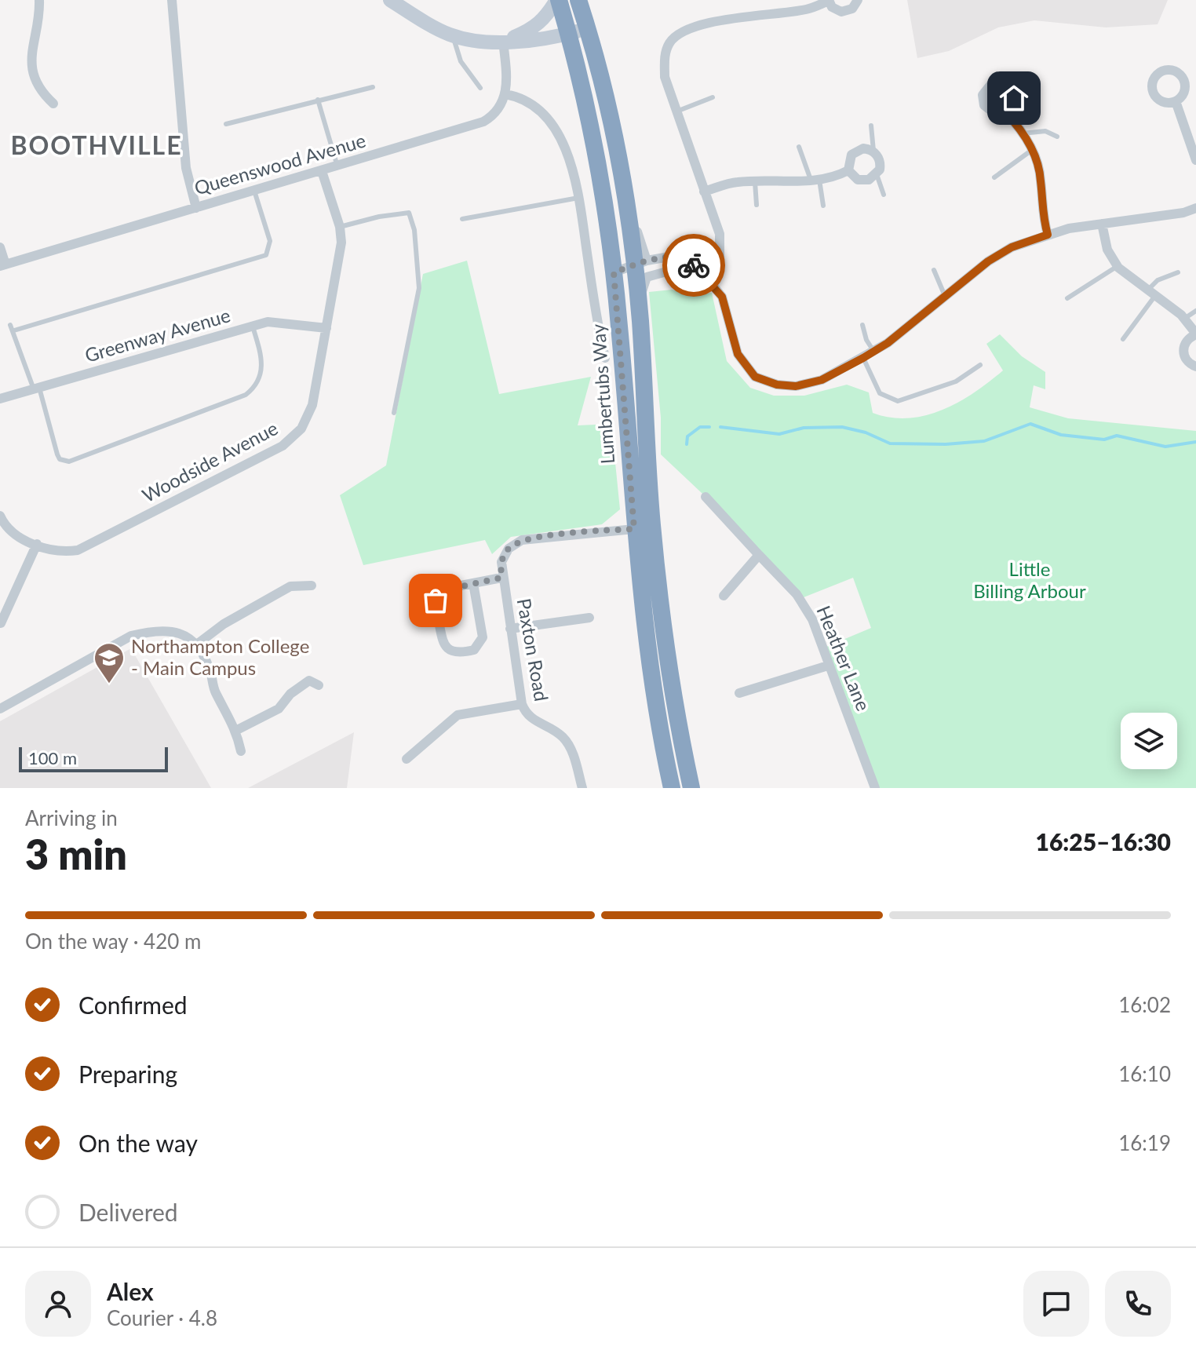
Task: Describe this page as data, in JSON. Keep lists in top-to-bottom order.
{
  "streets": {
    "highway": ["Lumbertubs Way"],
    "street": [
      "Queenswood Avenue",
      "Greenway Avenue",
      "Woodside Avenue",
      "Paxton Road",
      "Heather Lane"
    ]
  },
  "crossings": [
    ["Queenswood Avenue", "Lumbertubs Way"],
    ["Queenswood Avenue", "Woodside Avenue"],
    ["Greenway Avenue", "Woodside Avenue"],
    ["Lumbertubs Way", "Paxton Road"]
  ],
  "districts": ["BOOTHVILLE"],
  "parks": ["Little Billing Arbour"],
  "places": {
    "school or university": ["Northampton College - Main Campus"]
  },
  "scale_bar": "100 m",
  "page": {
    "scale": "100 m",
    "heading": ["3 min", "Arriving in", "16:25–16:30"],
    "panel": ["Alex", "Courier · 4.8"],
    "bar": "On the way · 420 m",
    "list": [
      ["Confirmed", "16:02"],
      ["Preparing", "16:10"],
      ["On the way", "16:19"],
      "Delivered"
    ]
  }
}
